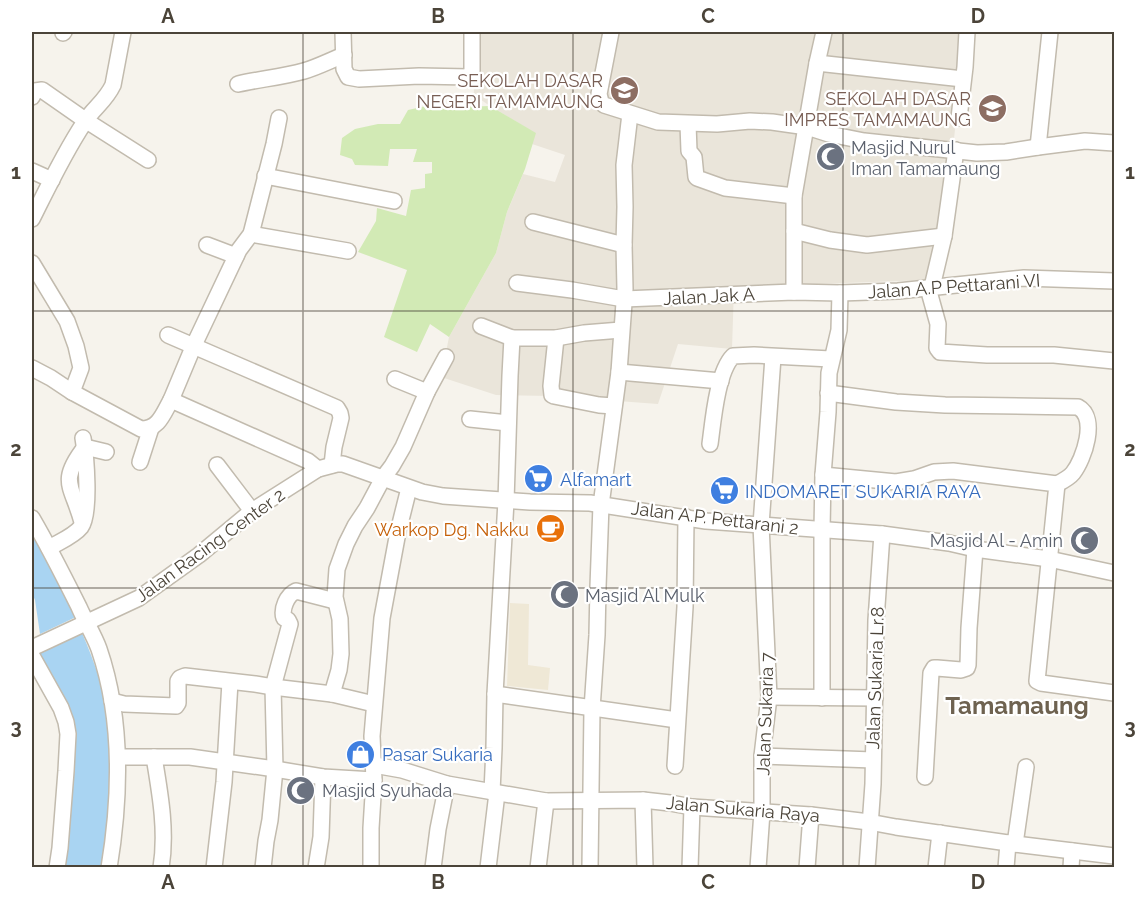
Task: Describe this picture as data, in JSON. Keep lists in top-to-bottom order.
{
  "streets": {
    "street": [
      "Jalan A.P Pettarani VI",
      "Jalan Jak A",
      "Jalan A.P. Pettarani 2",
      "Jalan Racing Center 2",
      "Jalan Sukaria Lr.8",
      "Jalan Sukaria 7",
      "Jalan Sukaria Raya"
    ]
  },
  "crossings": [
    ["Jalan A.P Pettarani VI", "Jalan Jak A"],
    ["Jalan A.P. Pettarani 2", "Jalan Racing Center 2"],
    ["Jalan A.P. Pettarani 2", "Jalan Sukaria Lr.8"],
    ["Jalan A.P. Pettarani 2", "Jalan Sukaria 7"],
    ["Jalan Sukaria Lr.8", "Jalan Sukaria Raya"],
    ["Jalan Sukaria 7", "Jalan Sukaria Raya"]
  ],
  "districts": ["Tamamaung"],
  "places": {
    "school or university": ["SEKOLAH DASAR NEGERI TAMAMAUNG", "SEKOLAH DASAR IMPRES TAMAMAUNG"],
    "mosque": [
      "Masjid Nurul Iman Tamamaung",
      "Masjid Al - Amin",
      "Masjid Al Mulk",
      "Masjid Syuhada"
    ],
    "supermarket": ["Alfamart", "INDOMARET SUKARIA RAYA"],
    "cafe": ["Warkop Dg. Nakku"],
    "shop": ["Pasar Sukaria"]
  },
  "grid": {
    "columns": [
      "A",
      "B",
      "C",
      "D"
    ],
    "rows": ["1", "2", "3"]
  }
}
